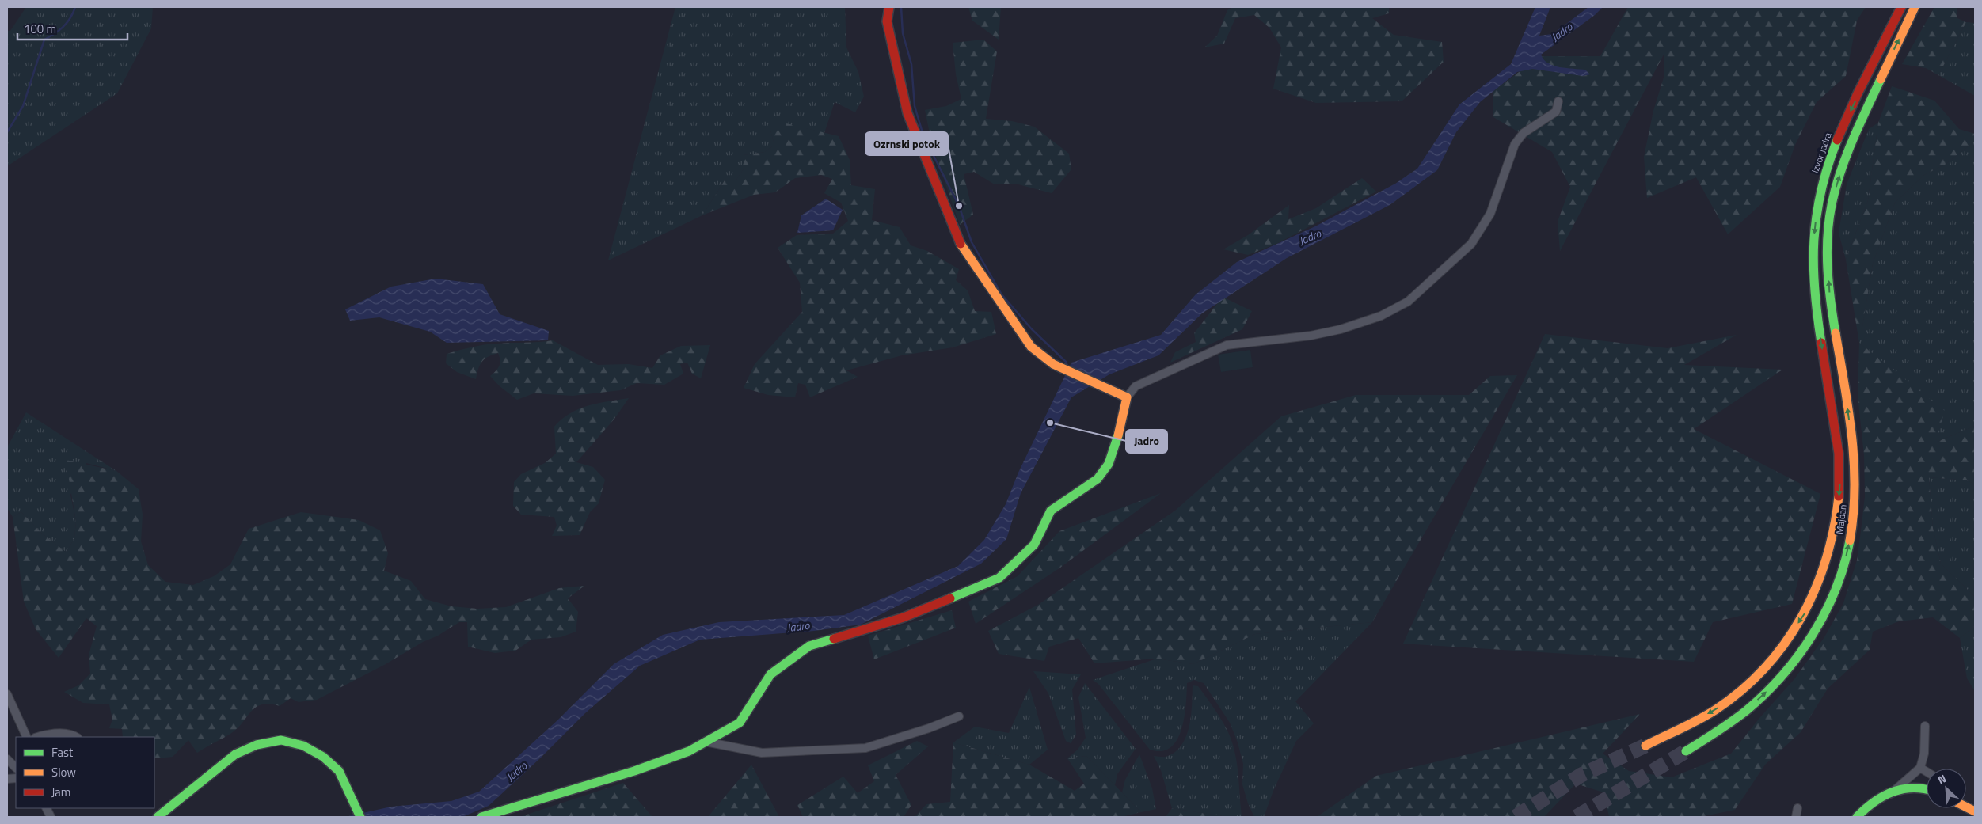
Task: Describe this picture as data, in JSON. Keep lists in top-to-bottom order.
{
  "streets": {
    "main road": ["Izvor Jadra", "Majdan"]
  },
  "crossings": [
    ["Izvor Jadra", "Majdan"]
  ],
  "one_way": ["Izvor Jadra"],
  "water": ["Jadro"],
  "places": ["Ozrnski potok", "Jadro"],
  "legend": ["Fast", "Slow", "Jam"],
  "scale_bar": "100 m",
  "north": "top left"
}
